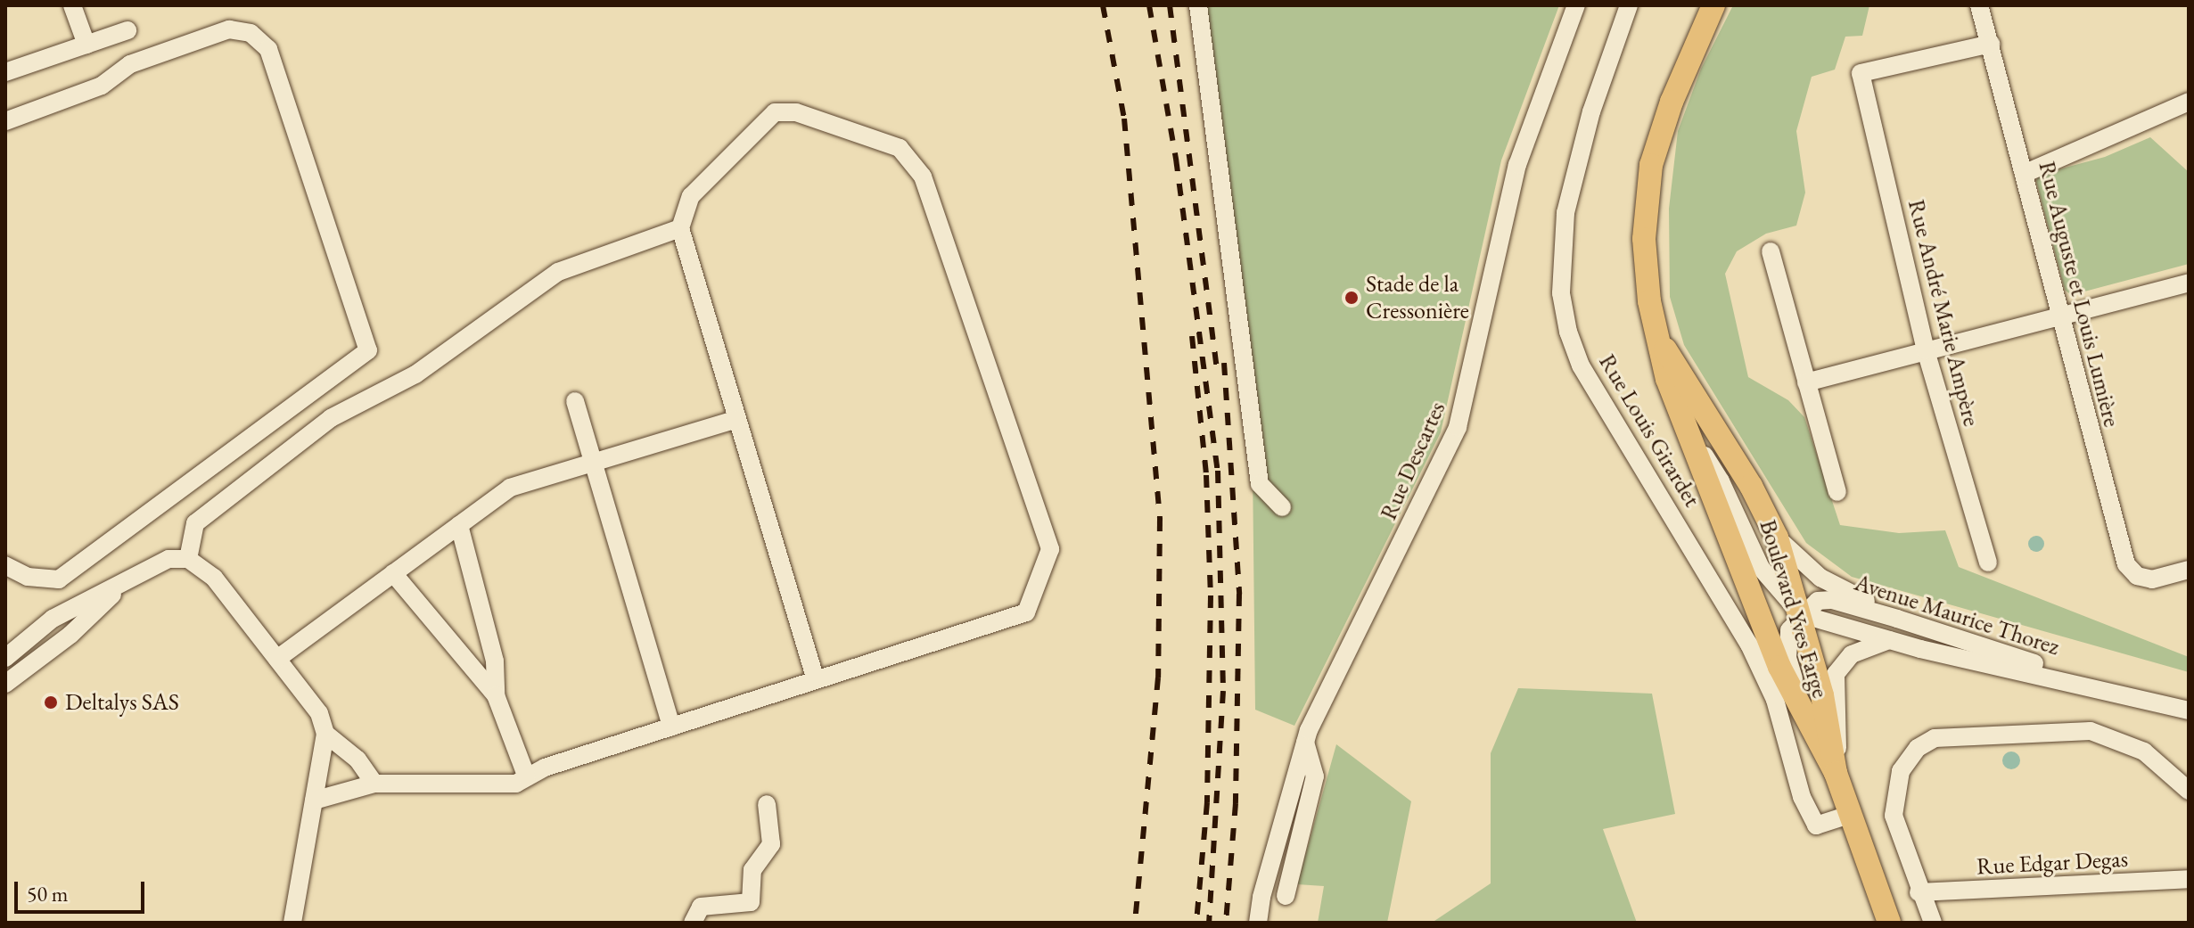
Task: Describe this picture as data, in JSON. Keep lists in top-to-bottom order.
{
  "streets": {
    "main road": ["Boulevard Yves Farge"],
    "street": [
      "Rue Auguste et Louis Lumière",
      "Rue André Marie Ampère",
      "Rue Louis Girardet",
      "Rue Descartes",
      "Avenue Maurice Thorez",
      "Rue Edgar Degas"
    ]
  },
  "crossings": [
    ["Rue Auguste et Louis Lumière", "Rue André Marie Ampère"],
    ["Rue Louis Girardet", "Boulevard Yves Farge"],
    ["Boulevard Yves Farge", "Avenue Maurice Thorez"]
  ],
  "places": ["Stade de la Cressonière", "Deltalys SAS"],
  "scale_bar": "50 m"
}
